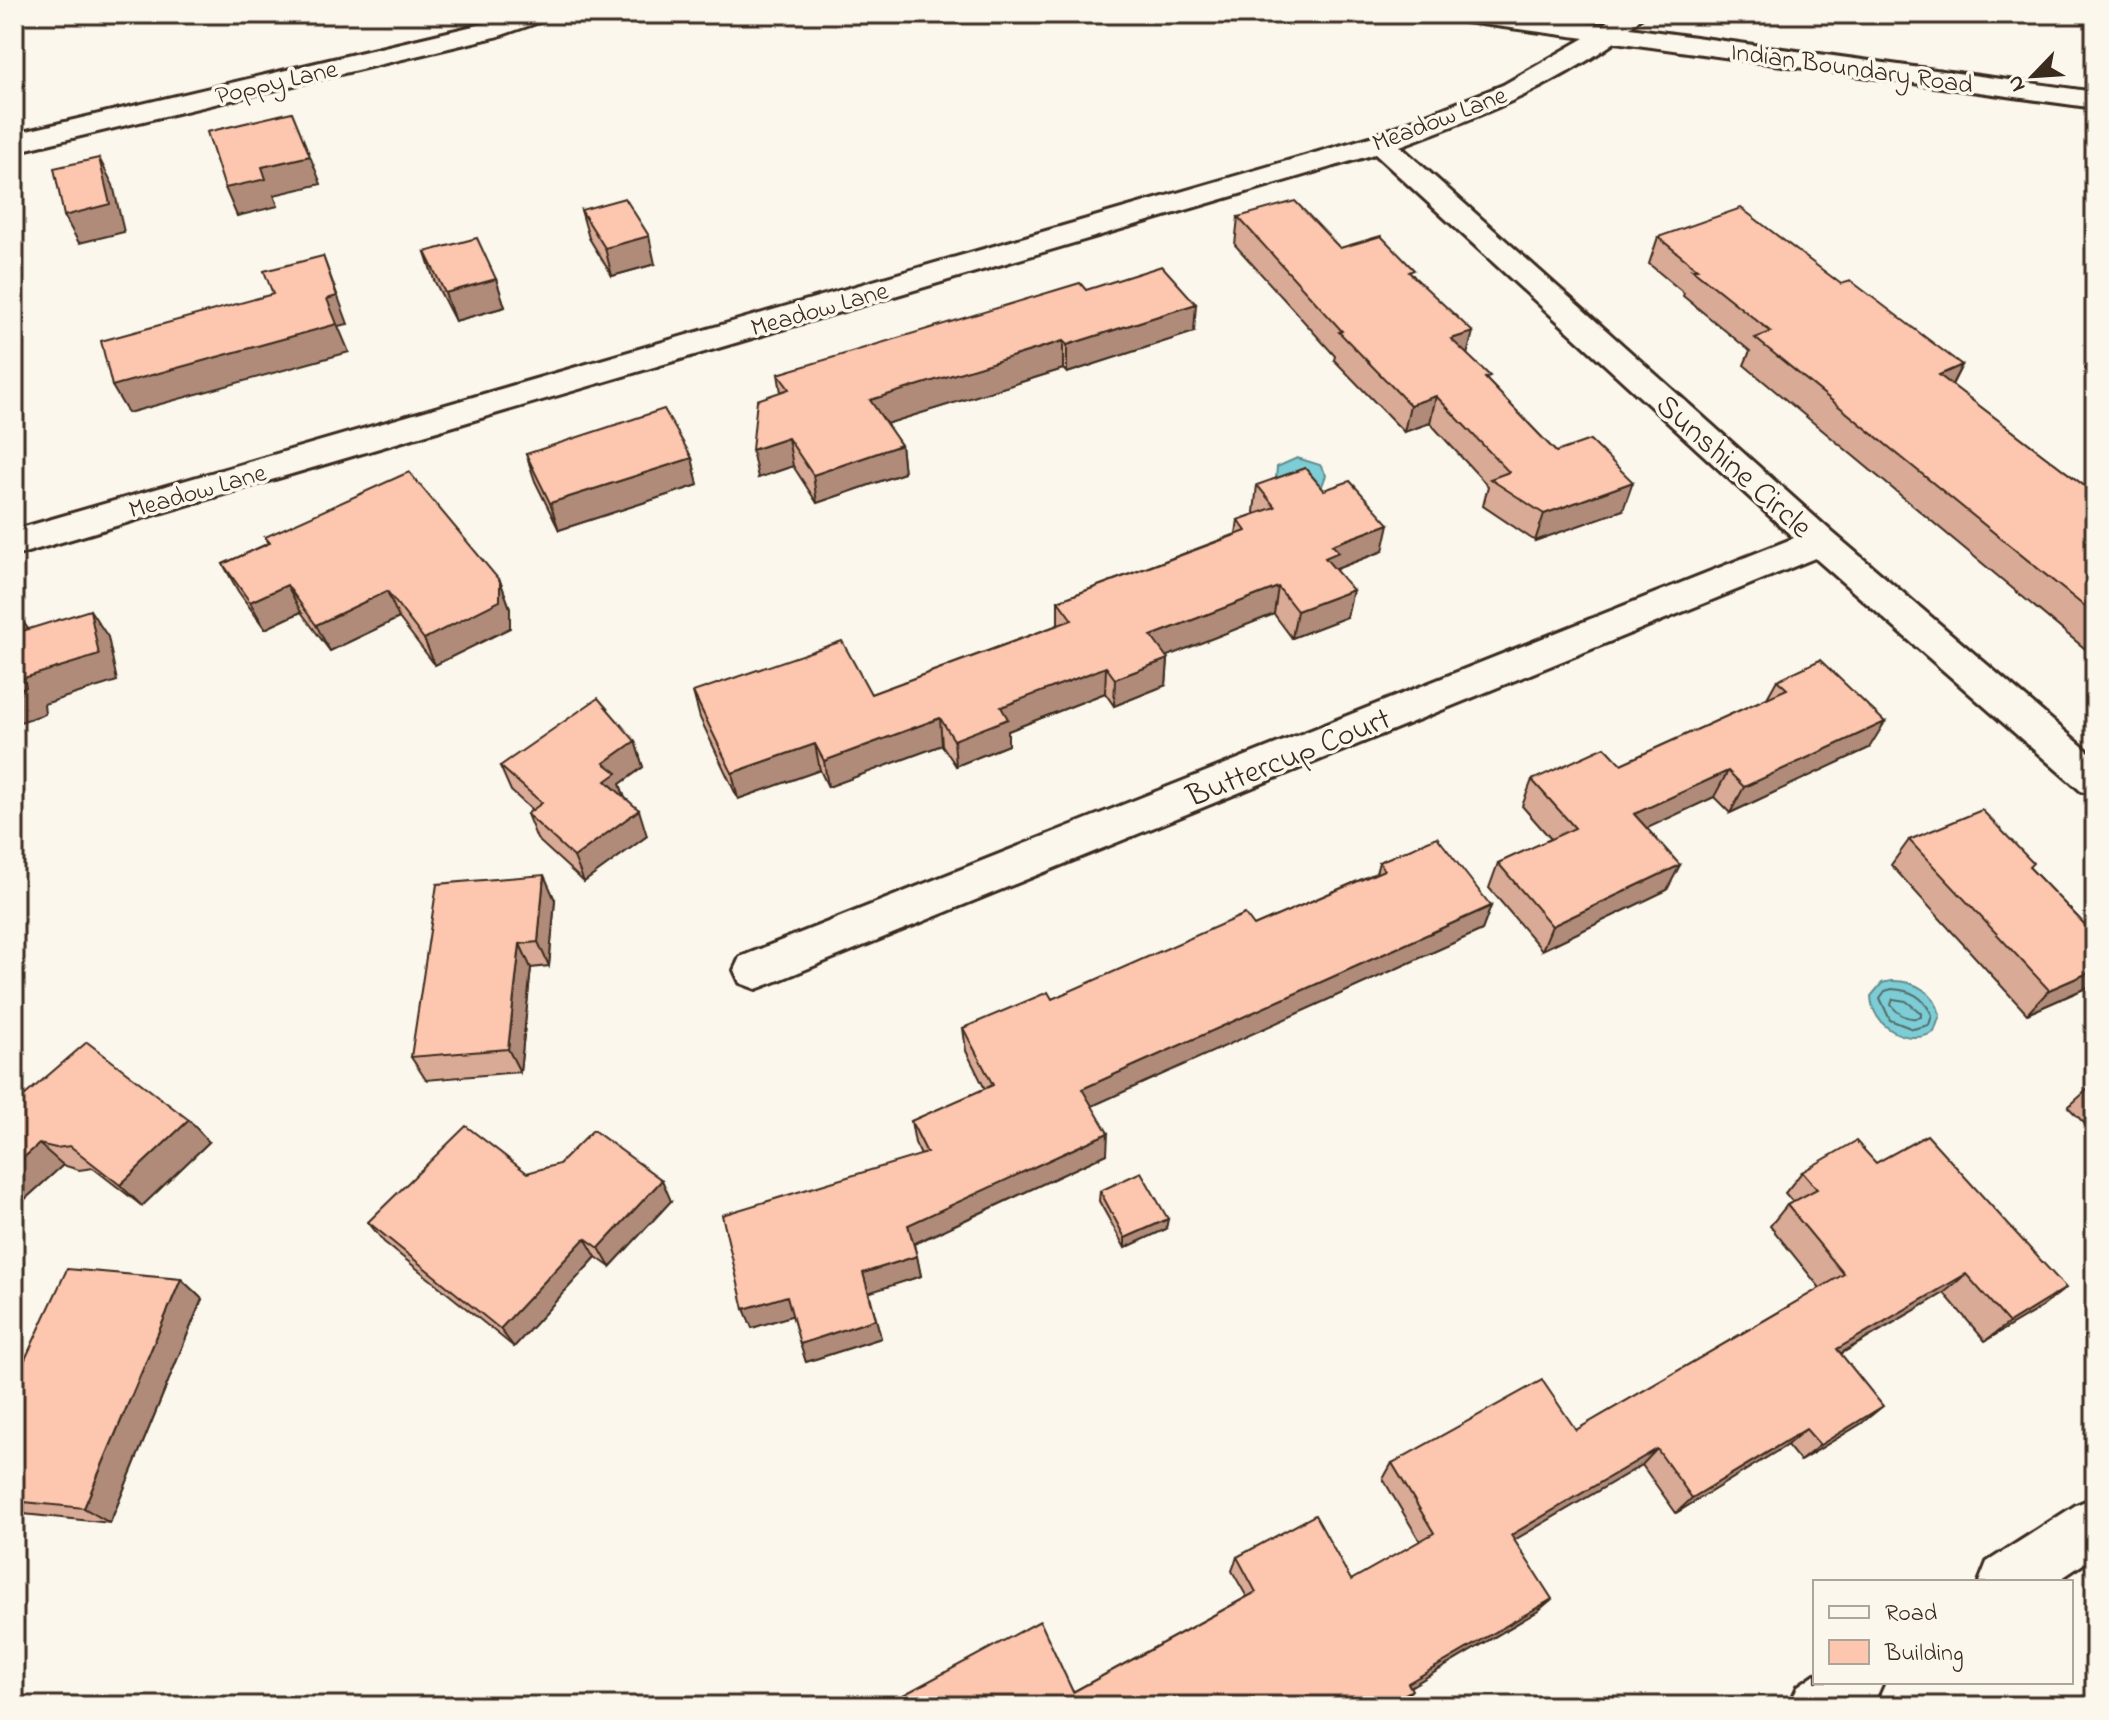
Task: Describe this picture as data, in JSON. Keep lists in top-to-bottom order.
{
  "streets": {
    "street": [
      "Indian Boundary Road",
      "Poppy Lane",
      "Meadow Lane",
      "Sunshine Circle",
      "Buttercup Court"
    ]
  },
  "crossings": [
    ["Indian Boundary Road", "Meadow Lane"],
    ["Meadow Lane", "Sunshine Circle"],
    ["Sunshine Circle", "Buttercup Court"]
  ],
  "legend": ["Road", "Building"],
  "north": "bottom left"
}
